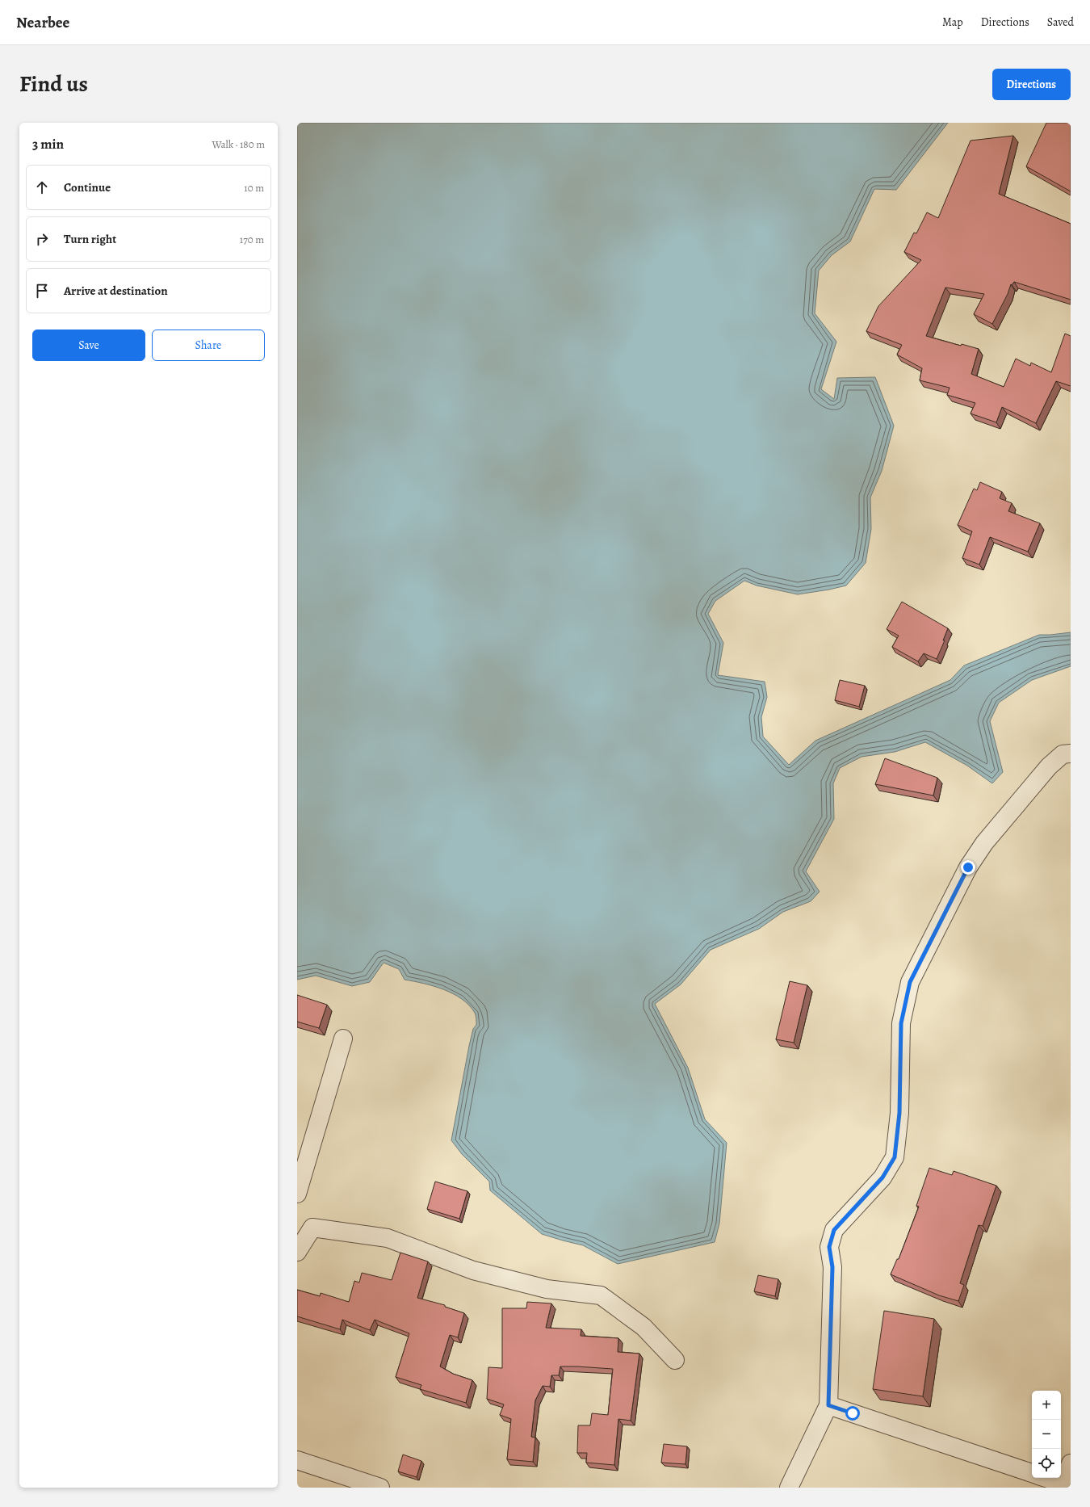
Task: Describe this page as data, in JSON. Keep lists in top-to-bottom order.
{
  "page": {
    "header": "Nearbee",
    "nav": ["Map", "Directions", "Saved"],
    "title": "Find us",
    "buttons": [
      "Directions",
      ["Save", "Share"]
    ],
    "heading": ["3 min", "Walk · 180 m"],
    "list": [
      ["Continue", "10 m"],
      ["Turn right", "170 m"],
      "Arrive at destination"
    ],
    "map_buttons": ["+", "−"]
  }
}
